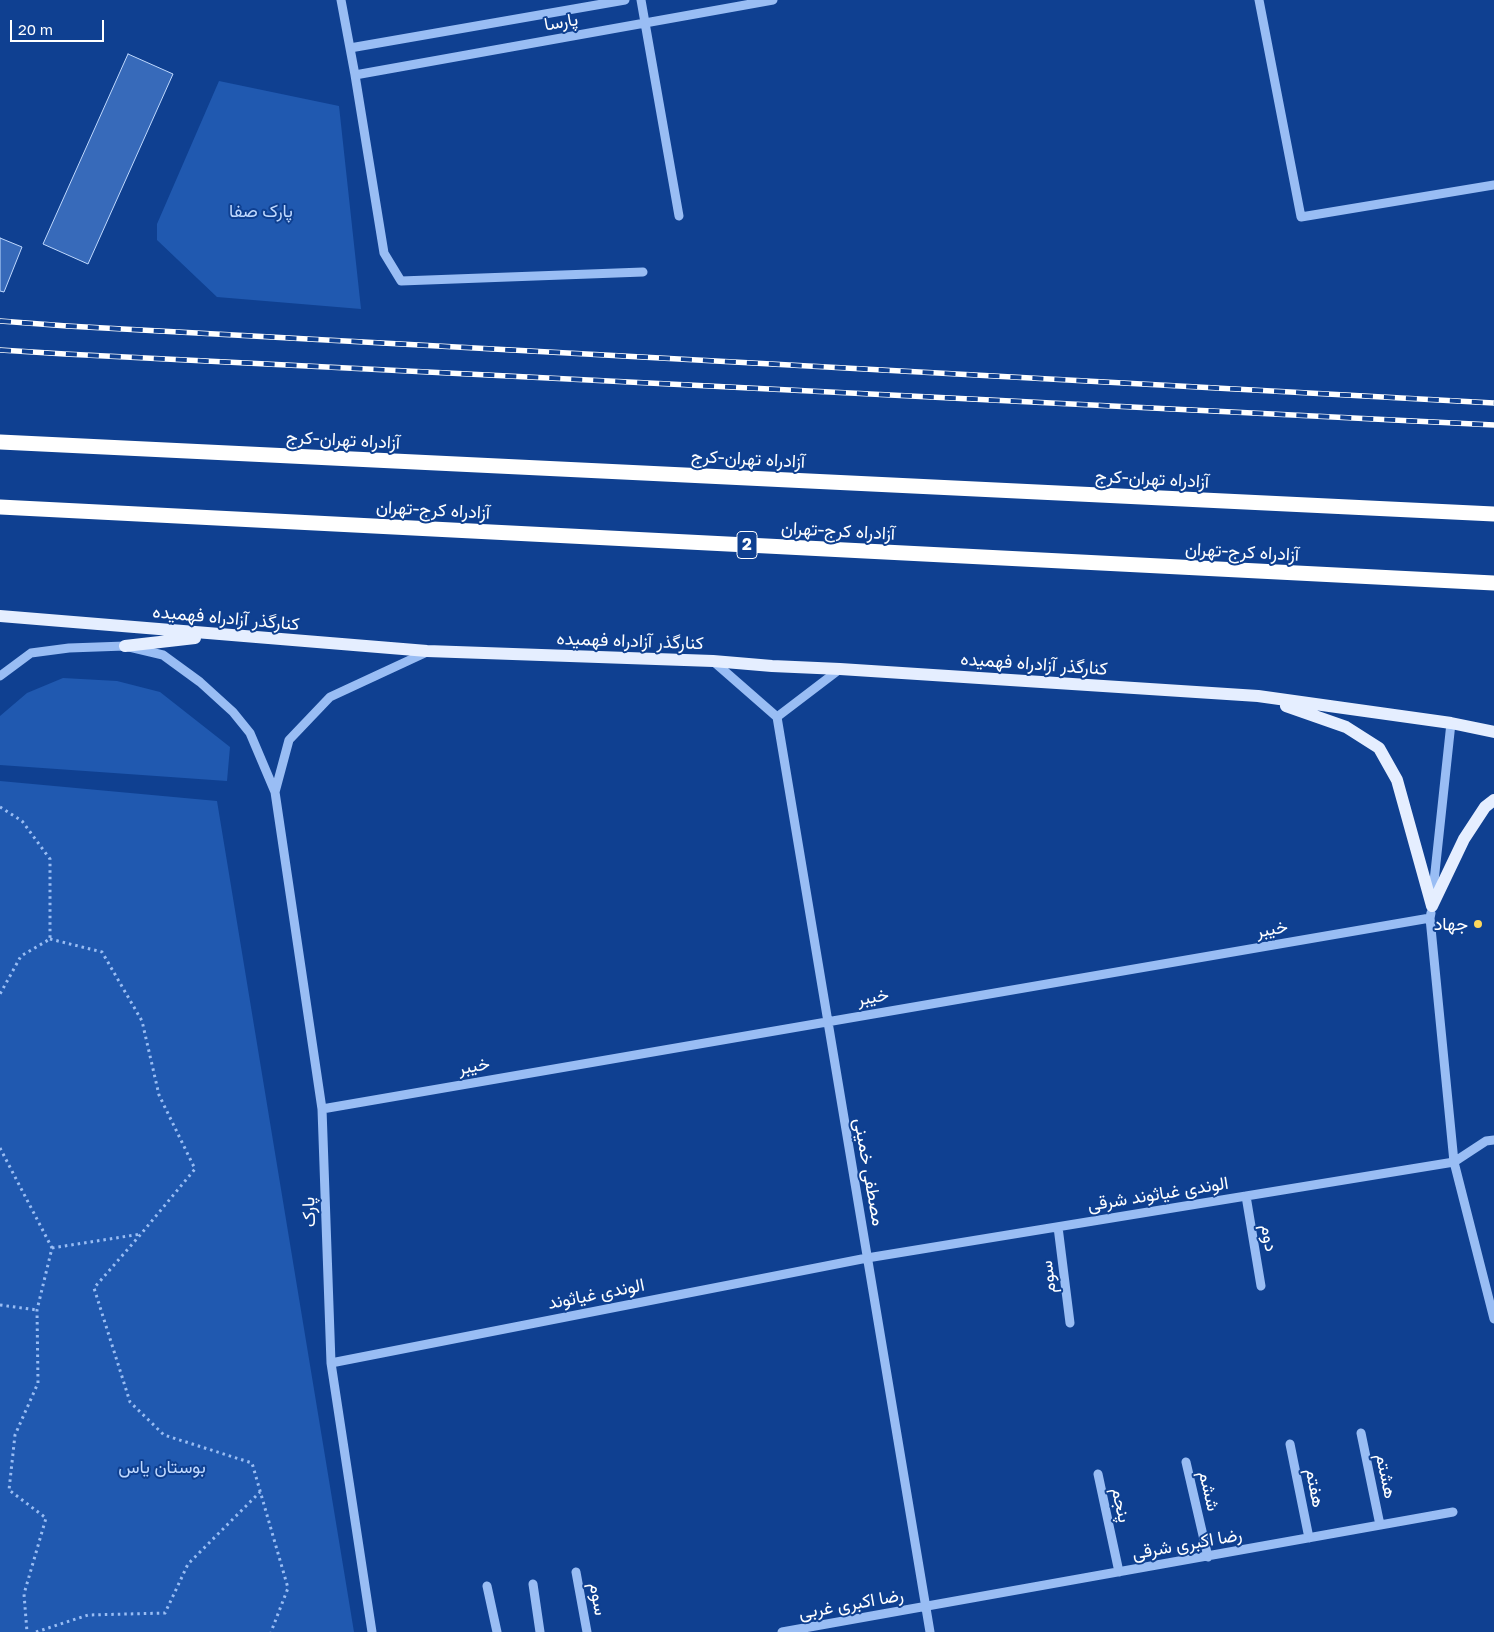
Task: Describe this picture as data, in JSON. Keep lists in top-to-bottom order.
{
  "streets": {
    "highway": ["آزادراه تهران-کرج", "آزادراه کرج-تهران", "2"],
    "main road": ["کنارگذر آزادراه فهمیده"],
    "street": [
      "پارسا",
      "خیبر",
      "مصطفی خمینی",
      "الوندی غیاثوند شرقی",
      "پارک",
      "دوم",
      "سوم",
      "الوندی غیاثوند",
      "هشتم",
      "هفتم",
      "ششم",
      "پنجم",
      "رضا اکبری شرقی",
      "رضا اکبری غربی"
    ]
  },
  "crossings": [
    ["خیبر", "مصطفی خمینی"],
    ["خیبر", "پارک"],
    ["مصطفی خمینی", "الوندی غیاثوند شرقی"],
    ["مصطفی خمینی", "الوندی غیاثوند"],
    ["مصطفی خمینی", "رضا اکبری شرقی"],
    ["مصطفی خمینی", "رضا اکبری غربی"],
    ["الوندی غیاثوند شرقی", "دوم"],
    ["الوندی غیاثوند شرقی", "سوم"],
    ["الوندی غیاثوند شرقی", "الوندی غیاثوند"],
    ["پارک", "الوندی غیاثوند"],
    ["هشتم", "رضا اکبری شرقی"],
    ["هفتم", "رضا اکبری شرقی"],
    ["ششم", "رضا اکبری شرقی"],
    ["پنجم", "رضا اکبری شرقی"],
    ["رضا اکبری شرقی", "رضا اکبری غربی"]
  ],
  "parks": ["پارک صفا", "بوستان یاس"],
  "places": ["جهاد"],
  "scale_bar": "20 m"
}
